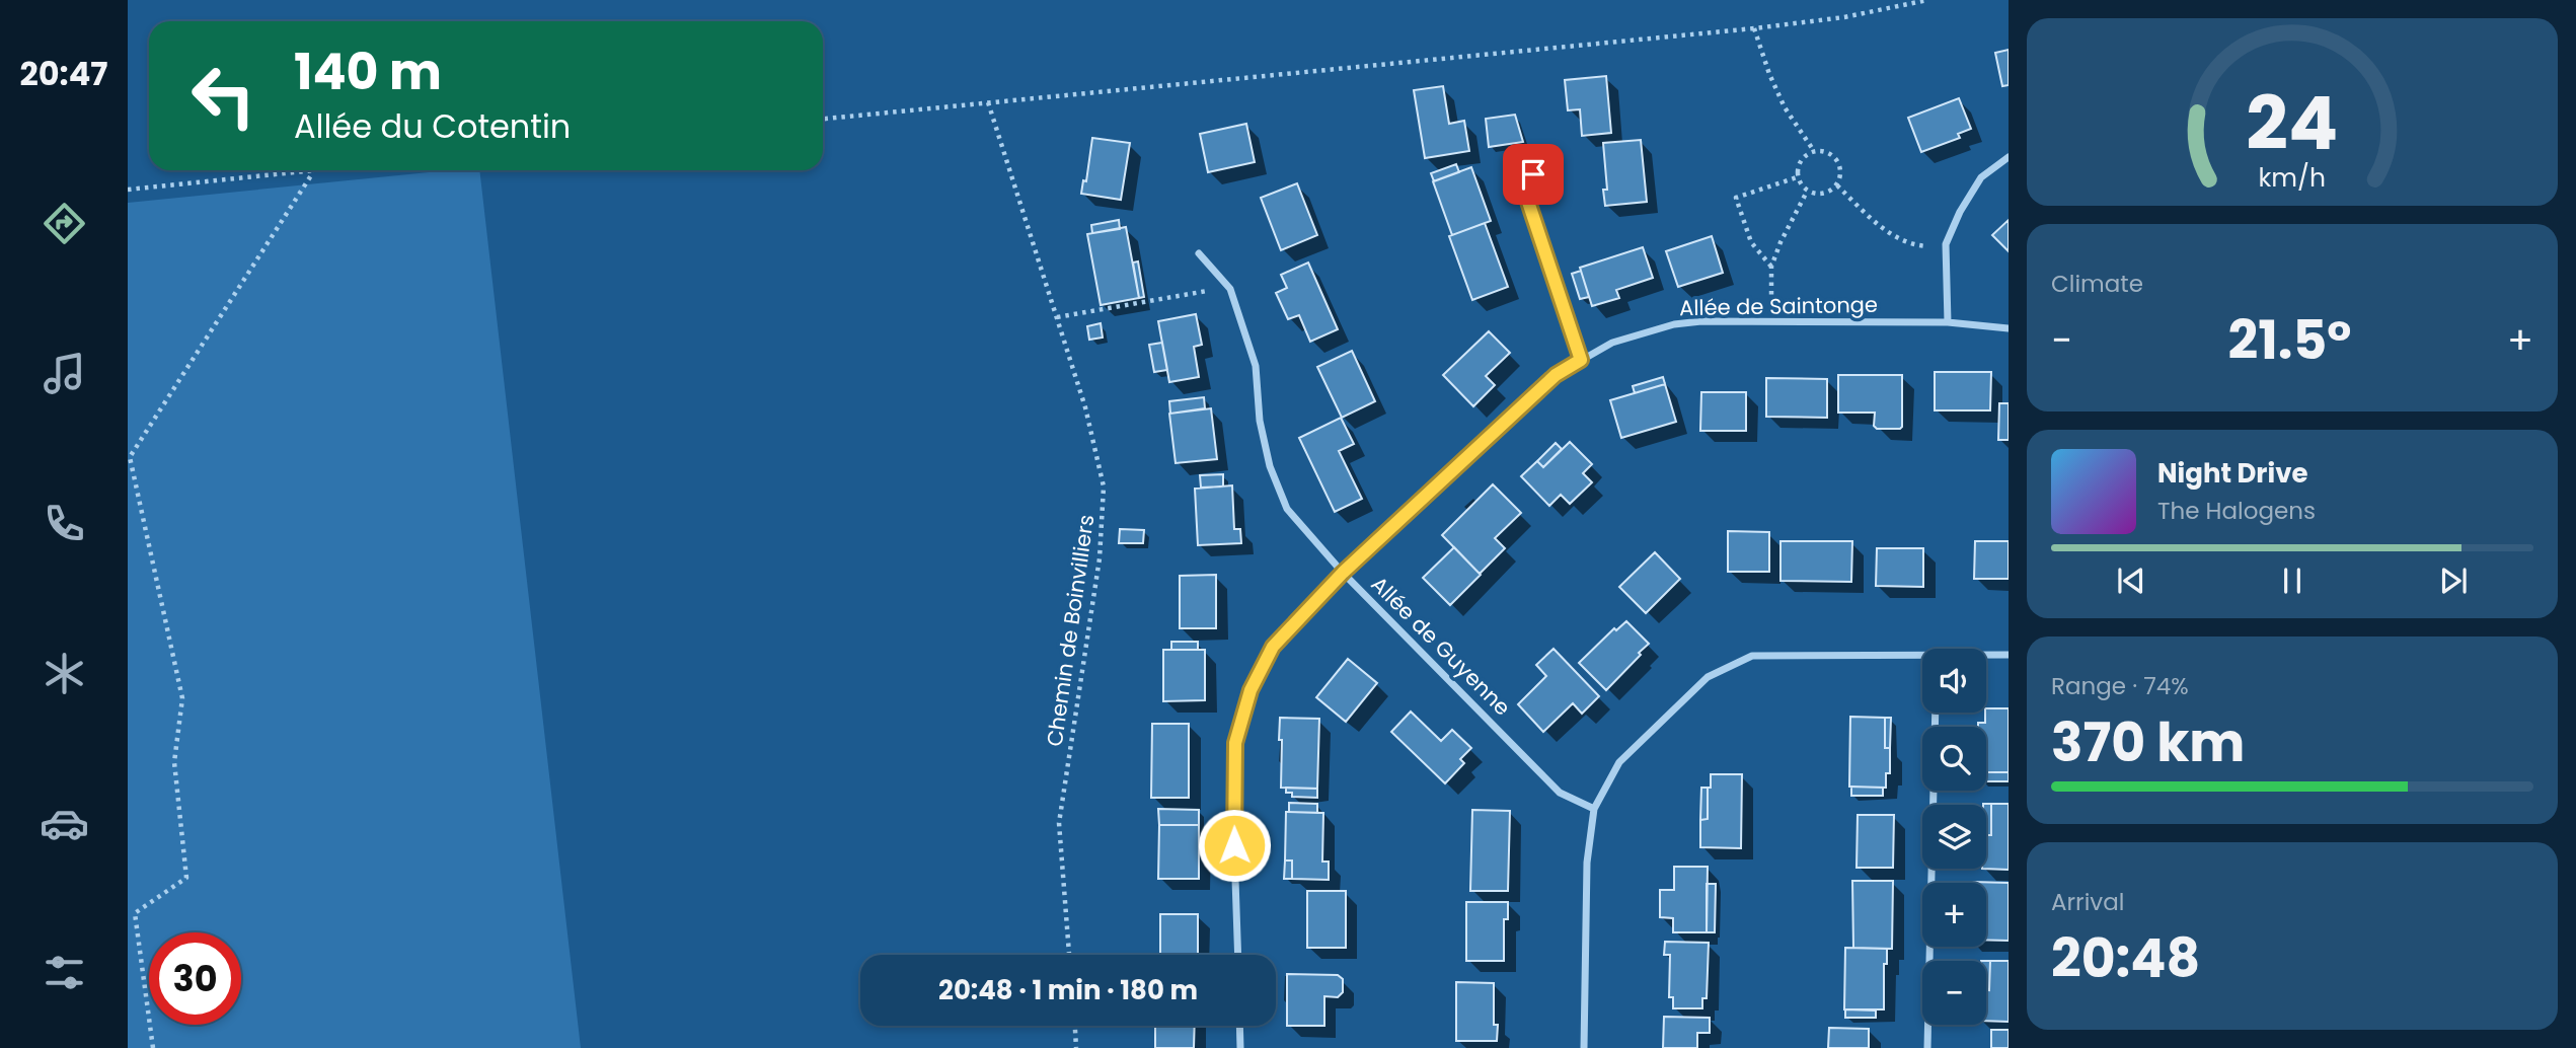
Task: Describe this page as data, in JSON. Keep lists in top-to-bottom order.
{
  "streets": {
    "street": ["Allée de Saintonge", "Allée de Guyenne"],
    "path": ["Chemin de Boinvilliers"]
  },
  "crossings": [
    ["Allée de Saintonge", "Allée de Guyenne"]
  ],
  "page": {
    "tabs": "20:47",
    "turn": ["140 m", "Allée du Cotentin"],
    "tile": [
      "Climate",
      ["Range · 74%", "370 km"],
      ["Arrival", "20:48"]
    ],
    "heat": ["−", "21.5°", "+"],
    "song": ["Night Drive", "The Halogens"],
    "map_buttons": ["+", "−"],
    "limit": "30",
    "trip": "20:48 · 1 min · 180 m",
    "gauge": ["24", "km/h"]
  }
}
